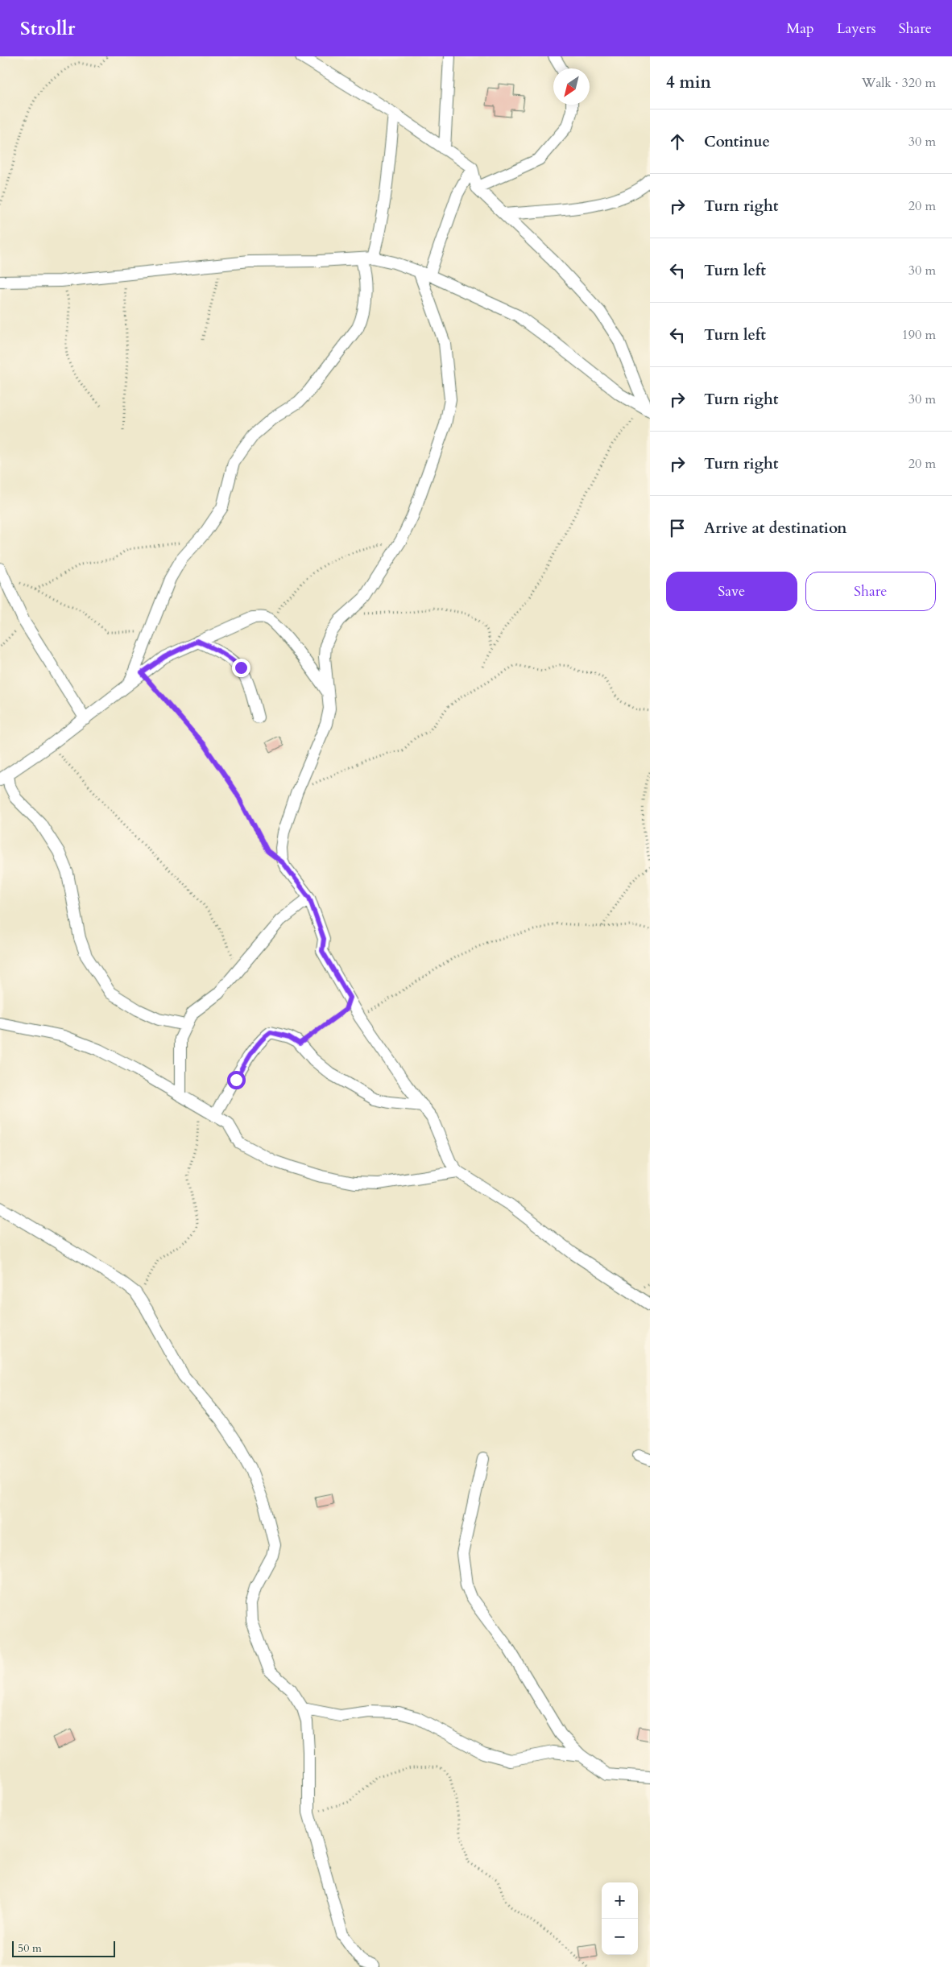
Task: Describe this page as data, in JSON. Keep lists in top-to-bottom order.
{
  "scale_bar": "50 m",
  "north": "bottom left",
  "page": {
    "header": "Strollr",
    "nav": ["Map", "Layers", "Share"],
    "heading": ["4 min", "Walk · 320 m"],
    "list": [
      ["Continue", "30 m"],
      ["Turn right", "20 m"],
      ["Turn left", "30 m"],
      ["Turn left", "190 m"],
      ["Turn right", "30 m"],
      ["Turn right", "20 m"],
      "Arrive at destination"
    ],
    "buttons": ["Save", "Share"],
    "map_buttons": ["+", "−"],
    "scale": "50 m"
  }
}
